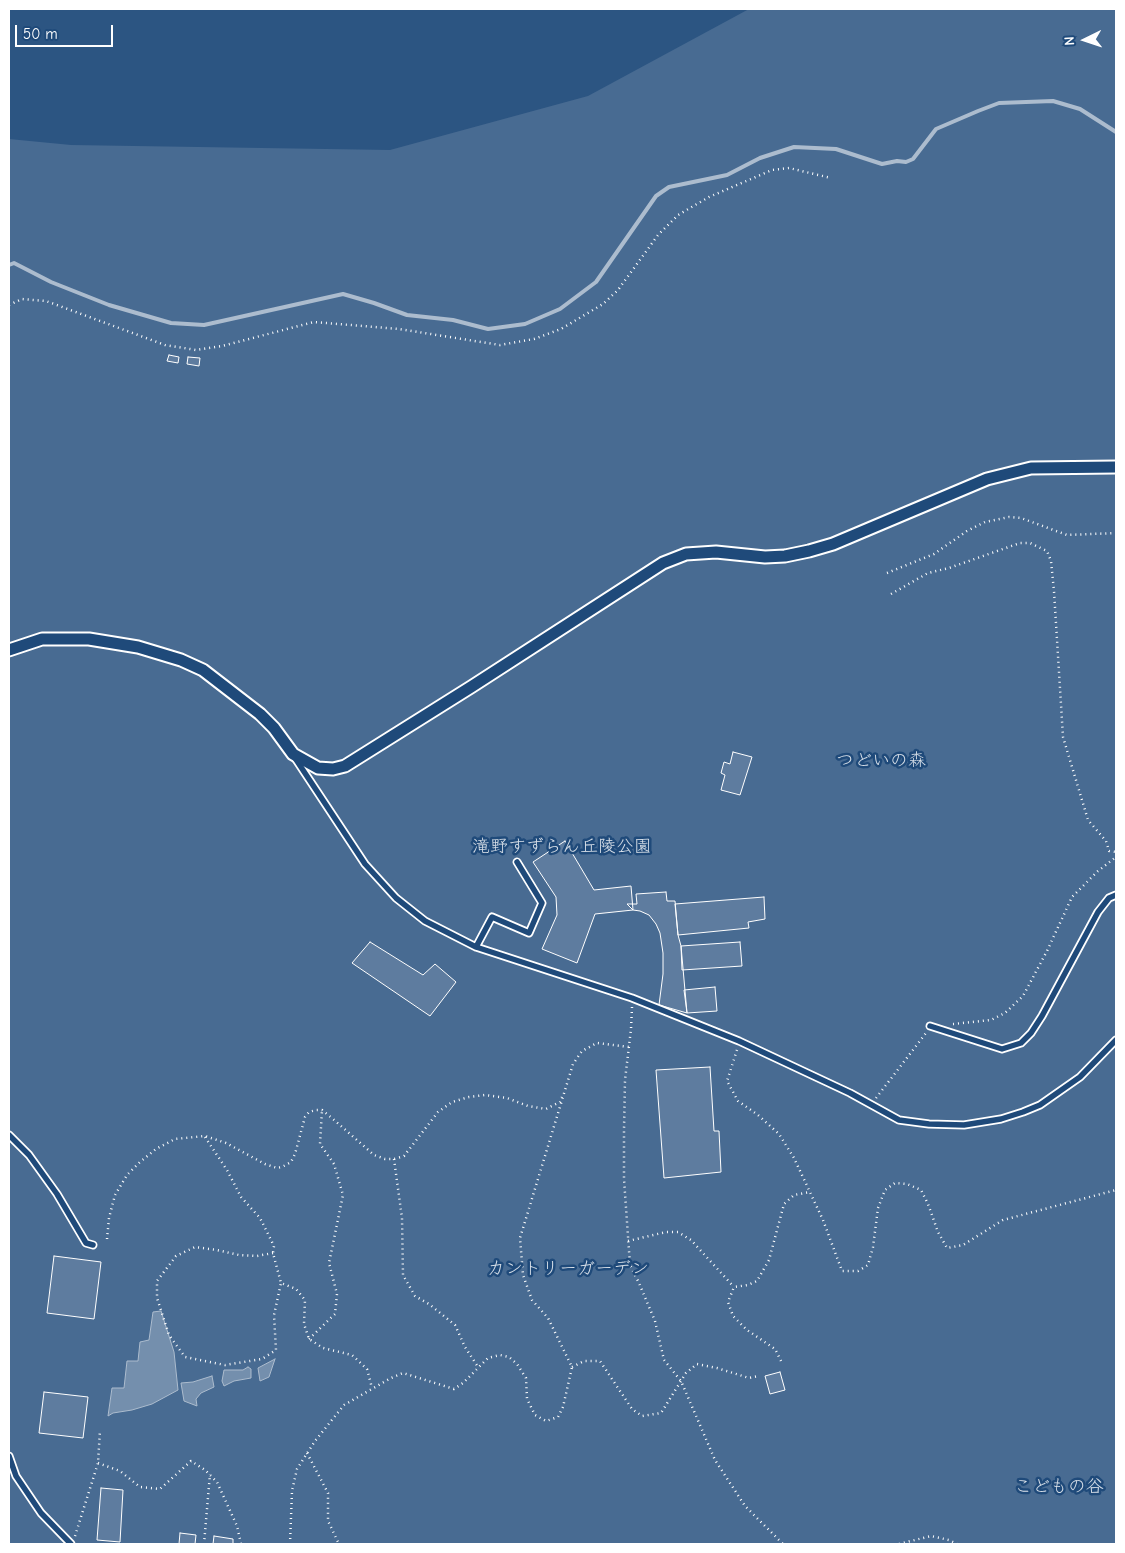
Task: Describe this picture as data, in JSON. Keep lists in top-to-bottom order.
{
  "parks": [
    "つどいの森",
    "滝野すずらん丘陵公園",
    "カントリーガーデン",
    "こどもの谷"
  ],
  "scale_bar": "50 m",
  "north": "left"
}
